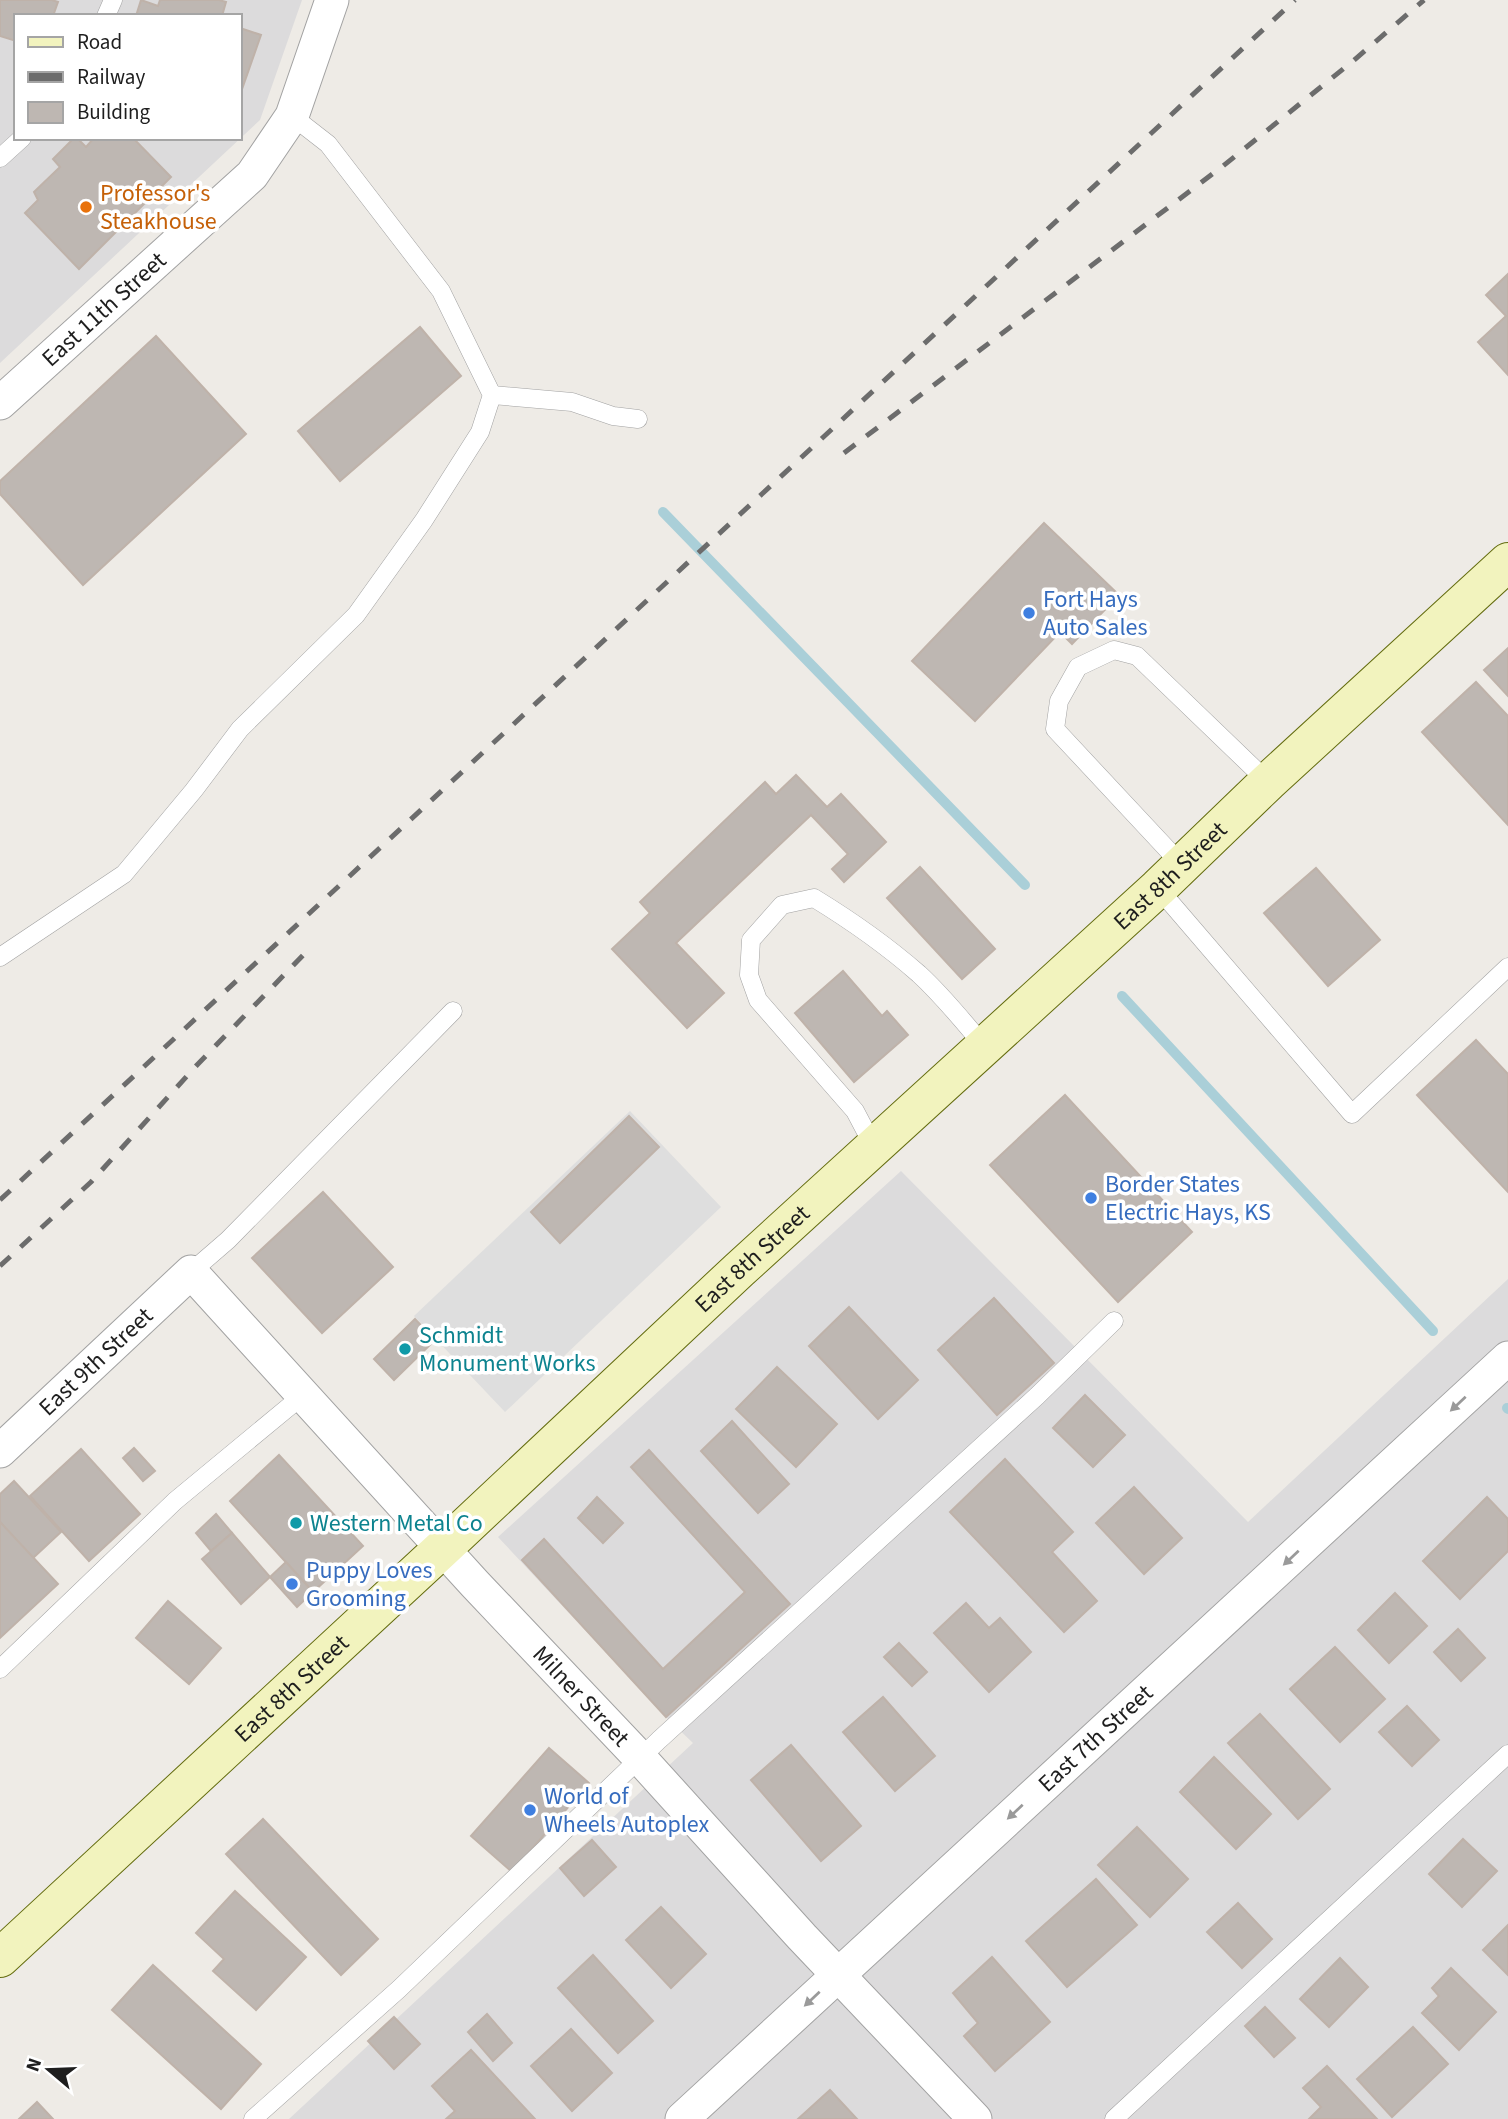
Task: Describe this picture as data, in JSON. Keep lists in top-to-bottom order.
{
  "streets": {
    "main road": ["East 8th Street"],
    "street": [
      "East 11th Street",
      "East 9th Street",
      "Milner Street",
      "East 7th Street"
    ]
  },
  "crossings": [
    ["East 8th Street", "Milner Street"],
    ["East 9th Street", "Milner Street"],
    ["Milner Street", "East 7th Street"]
  ],
  "one_way": ["East 7th Street"],
  "places": [
    "Professor's Steakhouse",
    "Fort Hays Auto Sales",
    "Border States Electric Hays, KS",
    "Schmidt Monument Works",
    "Western Metal Co",
    "Puppy Loves Grooming",
    "World of Wheels Autoplex"
  ],
  "legend": ["Road", "Railway", "Building"],
  "north": "left"
}
